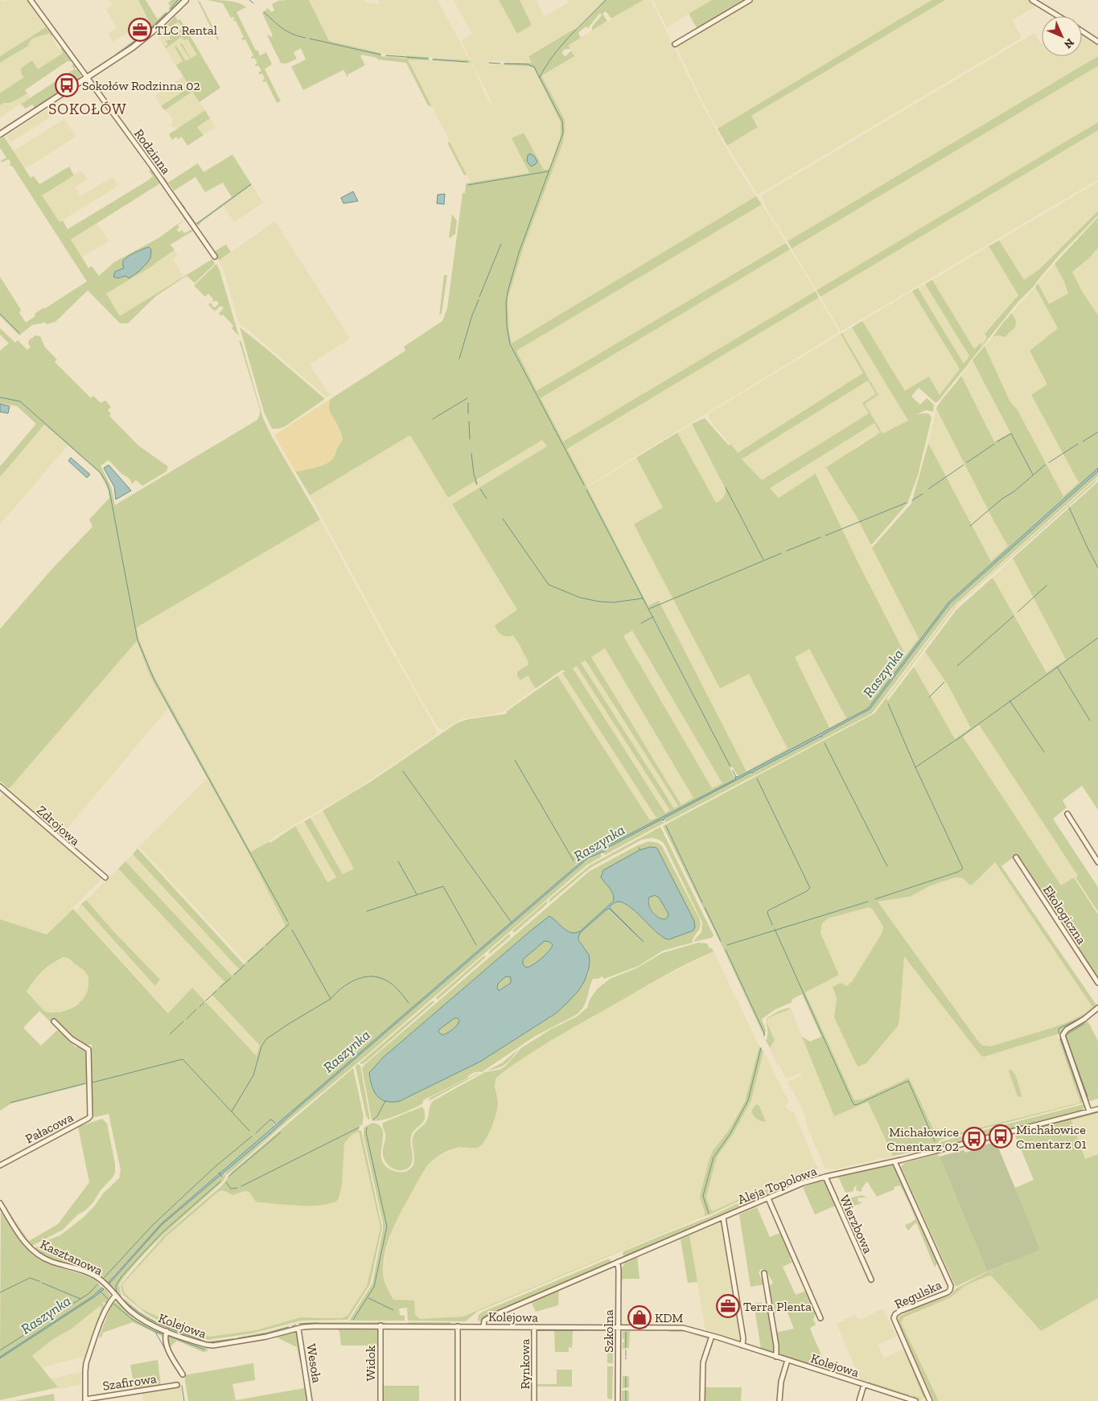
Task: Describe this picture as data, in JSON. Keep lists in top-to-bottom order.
{
  "streets": {
    "street": [
      "Rodzinna",
      "Zdrojowa",
      "Ekologiczna",
      "Pałacowa",
      "Aleja Topolowa",
      "Wierzbowa",
      "Kasztanowa",
      "Regulska",
      "Kolejowa",
      "Szkolna",
      "Wesoła",
      "Widok",
      "Rynkowa",
      "Szafirowa"
    ]
  },
  "crossings": [
    ["Aleja Topolowa", "Wierzbowa"],
    ["Aleja Topolowa", "Regulska"],
    ["Aleja Topolowa", "Kolejowa"],
    ["Aleja Topolowa", "Szkolna"],
    ["Kasztanowa", "Kolejowa"],
    ["Kolejowa", "Szkolna"],
    ["Kolejowa", "Wesoła"],
    ["Kolejowa", "Widok"],
    ["Kolejowa", "Rynkowa"]
  ],
  "districts": ["SOKOŁÓW"],
  "water": ["Raszynka"],
  "places": {
    "office": ["TLC Rental", "Terra Plenta"],
    "bus stop": ["Sokołów Rodzinna 02", "Michałowice Cmentarz 01", "Michałowice Cmentarz 02"],
    "shop": ["KDM"]
  },
  "north": "bottom right"
}
